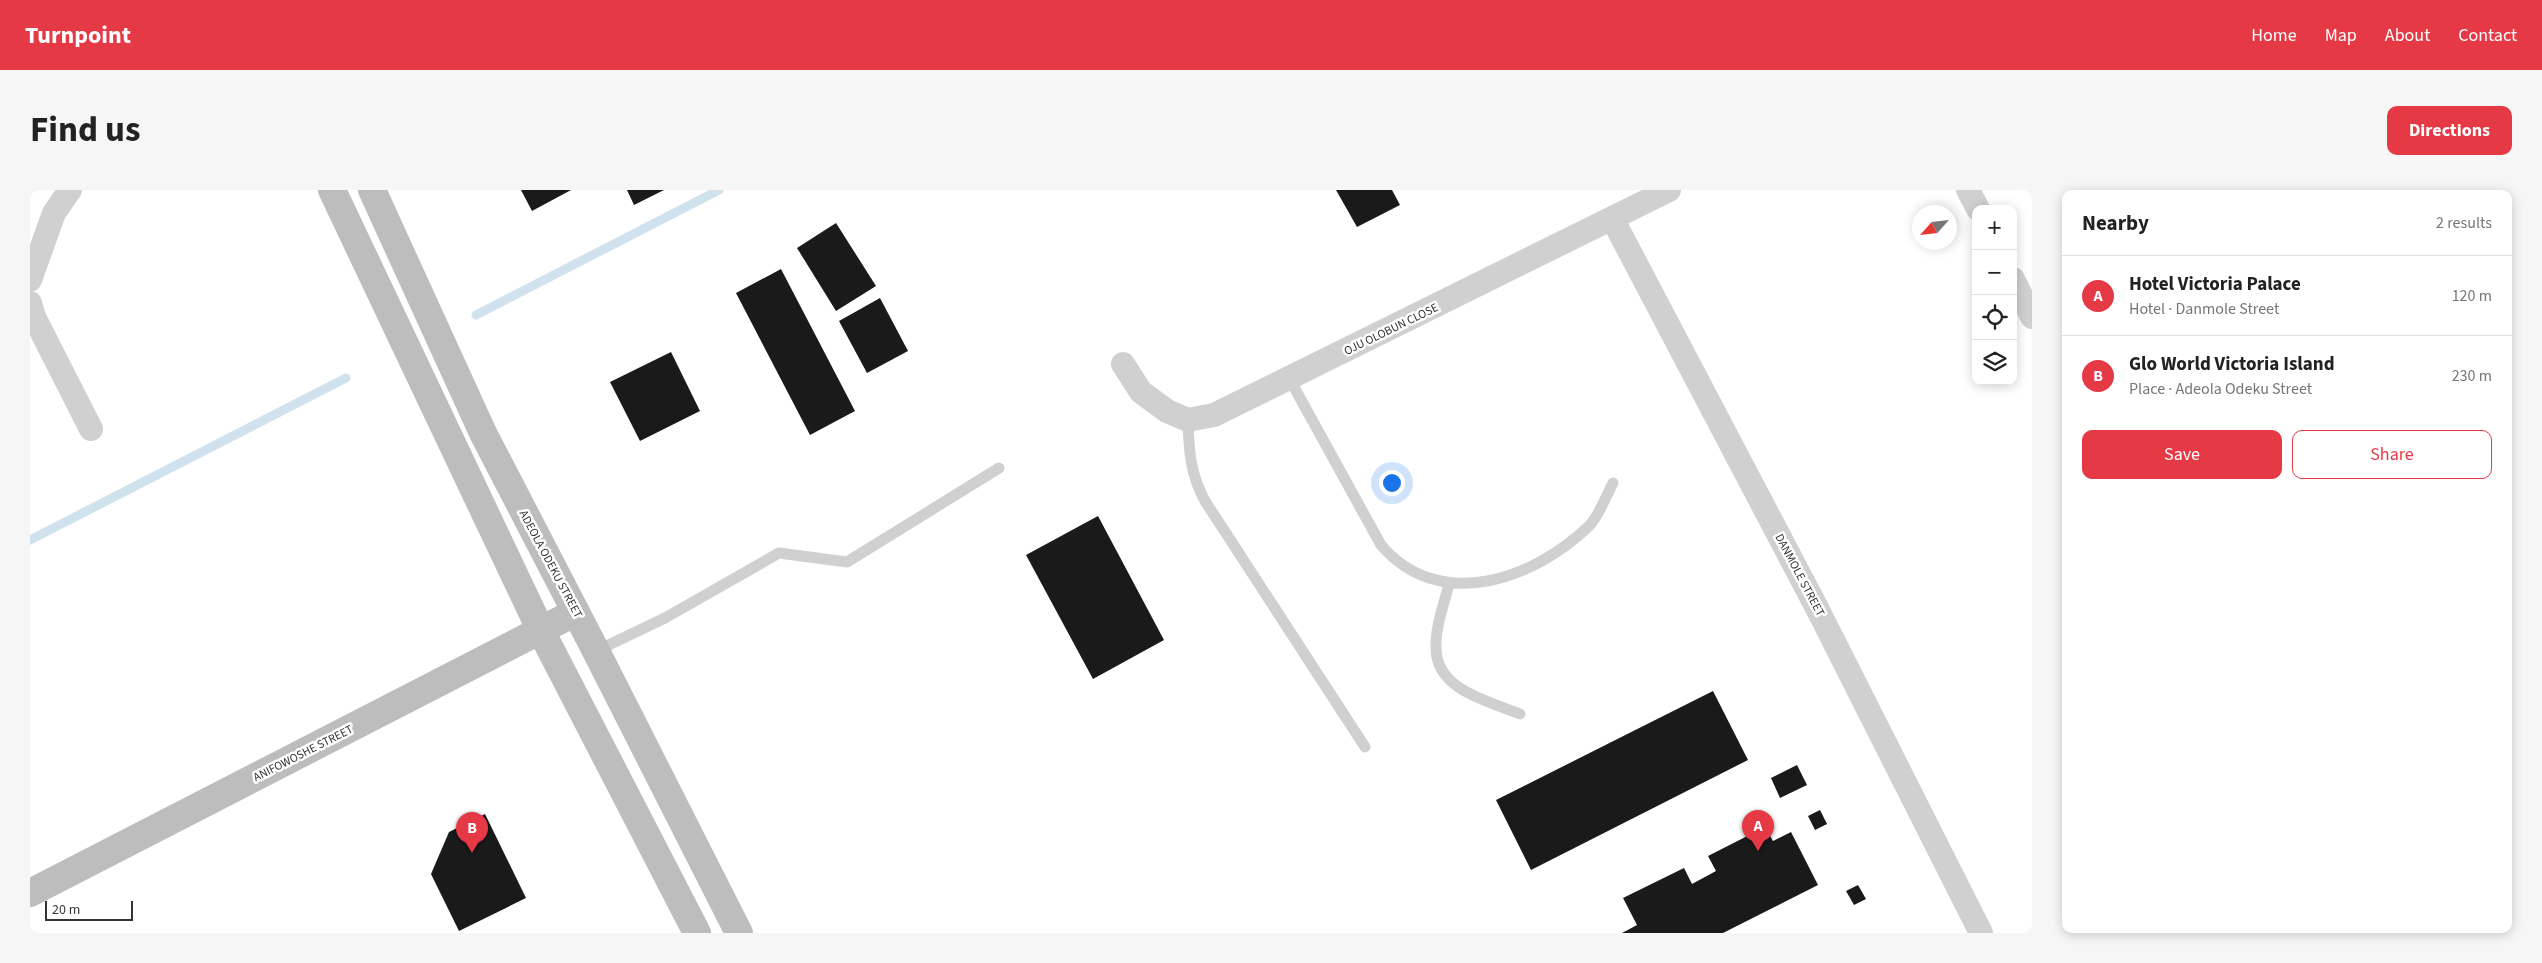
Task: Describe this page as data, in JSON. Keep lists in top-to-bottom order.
{
  "streets": {
    "main road": ["ADEOLA ODEKU STREET", "ANIFOWOSHE STREET"],
    "street": ["OJU OLOBUN CLOSE", "DANMOLE STREET"]
  },
  "crossings": [
    ["OJU OLOBUN CLOSE", "DANMOLE STREET"],
    ["ADEOLA ODEKU STREET", "ANIFOWOSHE STREET"]
  ],
  "scale_bar": "20 m",
  "north": "bottom left",
  "page": {
    "header": "Turnpoint",
    "nav": [
      "Home",
      "Map",
      "About",
      "Contact"
    ],
    "title": "Find us",
    "buttons": [
      "Directions",
      ["Save", "Share"]
    ],
    "heading": ["Nearby", "2 results"],
    "map_buttons": ["+", "−"],
    "list": [
      {
        "mark": "A",
        "name": "Hotel Victoria Palace",
        "note": "Hotel · Danmole Street",
        "value": "120 m"
      },
      {
        "mark": "B",
        "name": "Glo World Victoria Island",
        "note": "Place · Adeola Odeku Street",
        "value": "230 m"
      }
    ],
    "pins": ["A", "B"],
    "scale": "20 m"
  }
}
